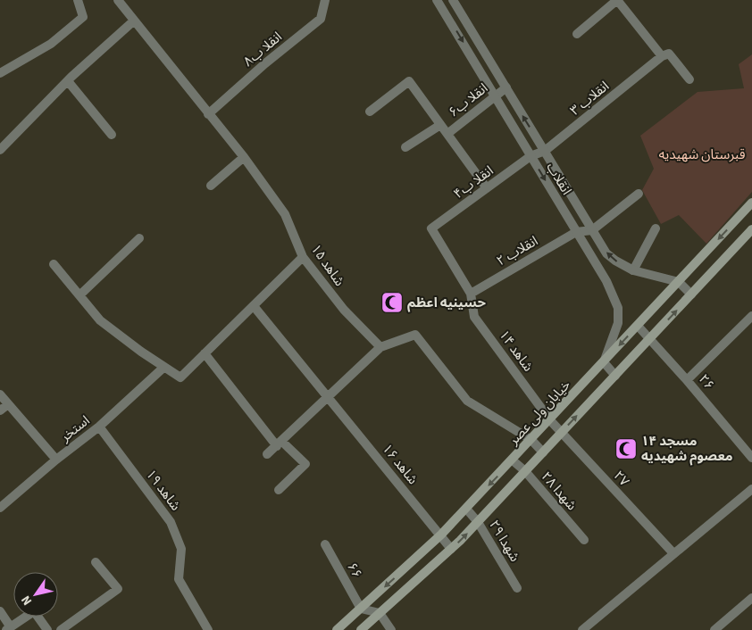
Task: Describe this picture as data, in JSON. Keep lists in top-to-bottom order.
{
  "streets": {
    "main road": ["خیابان ولی عصر"],
    "street": [
      "انقلا ب۸",
      "انقلاب ۳",
      "انقلا ب۶",
      "انقلاب",
      "انقلا ب۴",
      "انقلاب ۲",
      "شاهد ۱۵",
      "شاهد ۱۴",
      "۲۶",
      "استخر",
      "شاهد ۱۶",
      "۲۷",
      "شاهد ۱۹",
      "شهدا ۲۸",
      "شهدا ۲۹",
      "۶۶"
    ]
  },
  "crossings": [
    ["انقلا ب۸", "شاهد ۱۵"],
    ["انقلاب ۳", "انقلاب"],
    ["انقلاب ۳", "انقلا ب۴"],
    ["انقلا ب۶", "انقلاب"],
    ["انقلاب", "انقلا ب۴"],
    ["انقلاب", "انقلاب ۲"],
    ["انقلاب", "خیابان ولی عصر"],
    ["انقلا ب۴", "انقلاب ۲"],
    ["انقلا ب۴", "شاهد ۱۴"],
    ["انقلاب ۲", "شاهد ۱۴"],
    ["شاهد ۱۴", "خیابان ولی عصر"],
    ["شاهد ۱۴", "۲۷"],
    ["۲۶", "خیابان ولی عصر"],
    ["خیابان ولی عصر", "شاهد ۱۶"],
    ["خیابان ولی عصر", "۲۷"],
    ["خیابان ولی عصر", "شهدا ۲۸"],
    ["خیابان ولی عصر", "شهدا ۲۹"],
    ["خیابان ولی عصر", "۶۶"],
    ["استخر", "شاهد ۱۹"]
  ],
  "parks": ["قبرستان شهیدیه"],
  "places": {
    "mosque": ["حسینیه اعظم", "مسجد ۱۴ معصوم شهیدیه"]
  },
  "north": "bottom left"
}
